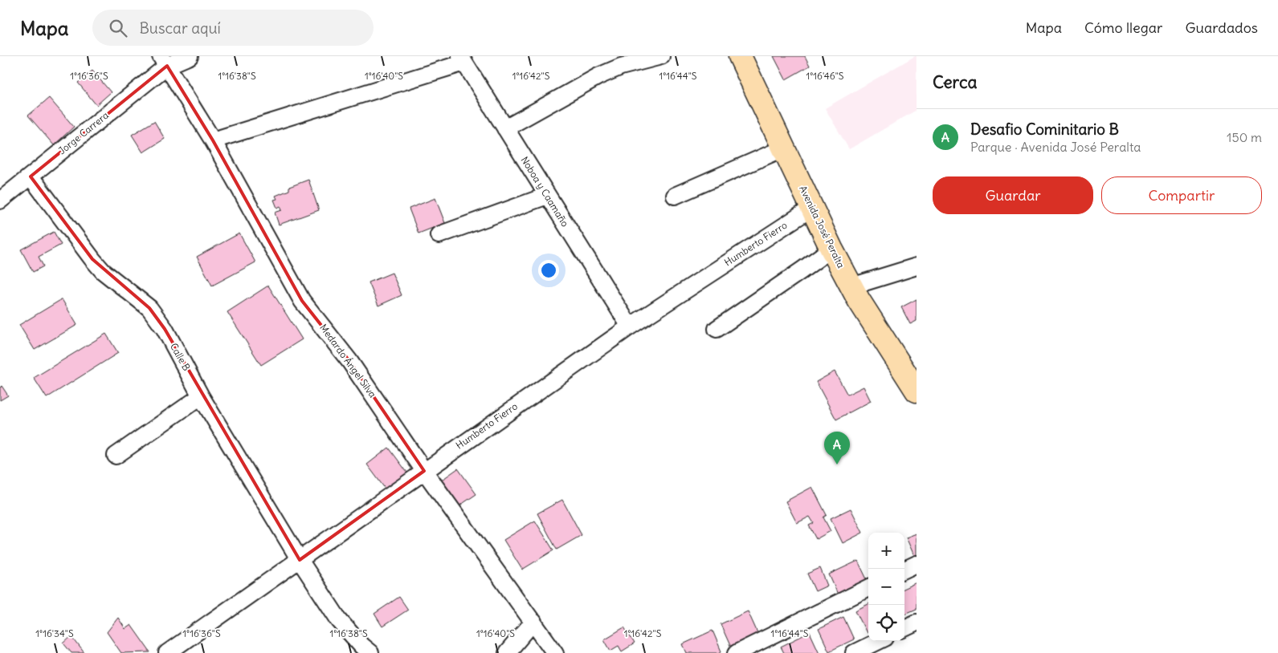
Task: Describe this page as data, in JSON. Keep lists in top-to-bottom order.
{
  "streets": {
    "highway": ["Avenida José Peralta"],
    "street": [
      "Jorge Carrera",
      "Noboa y Caamaño",
      "Humberto Fierro",
      "Calle B",
      "Medardo Ángel Silva"
    ]
  },
  "crossings": [
    ["Jorge Carrera", "Calle B"],
    ["Jorge Carrera", "Medardo Ángel Silva"],
    ["Noboa y Caamaño", "Humberto Fierro"],
    ["Avenida José Peralta", "Humberto Fierro"],
    ["Humberto Fierro", "Calle B"],
    ["Humberto Fierro", "Medardo Ángel Silva"]
  ],
  "page": {
    "header": "Mapa",
    "search": "Buscar aquí",
    "nav": ["Mapa", "Cómo llegar", "Guardados"],
    "heading": "Cerca",
    "list": [
      {
        "mark": "A",
        "name": "Desafio Cominitario B",
        "note": "Parque · Avenida José Peralta",
        "value": "150 m"
      }
    ],
    "buttons": ["Guardar", "Compartir"],
    "pins": "A",
    "map_buttons": ["+", "−"]
  },
  "coordinates": [
    "1°16'36\"S",
    "1°16'38\"S",
    "1°16'40\"S",
    "1°16'42\"S",
    "1°16'44\"S",
    "1°16'46\"S",
    "1°16'34\"S"
  ]
}
